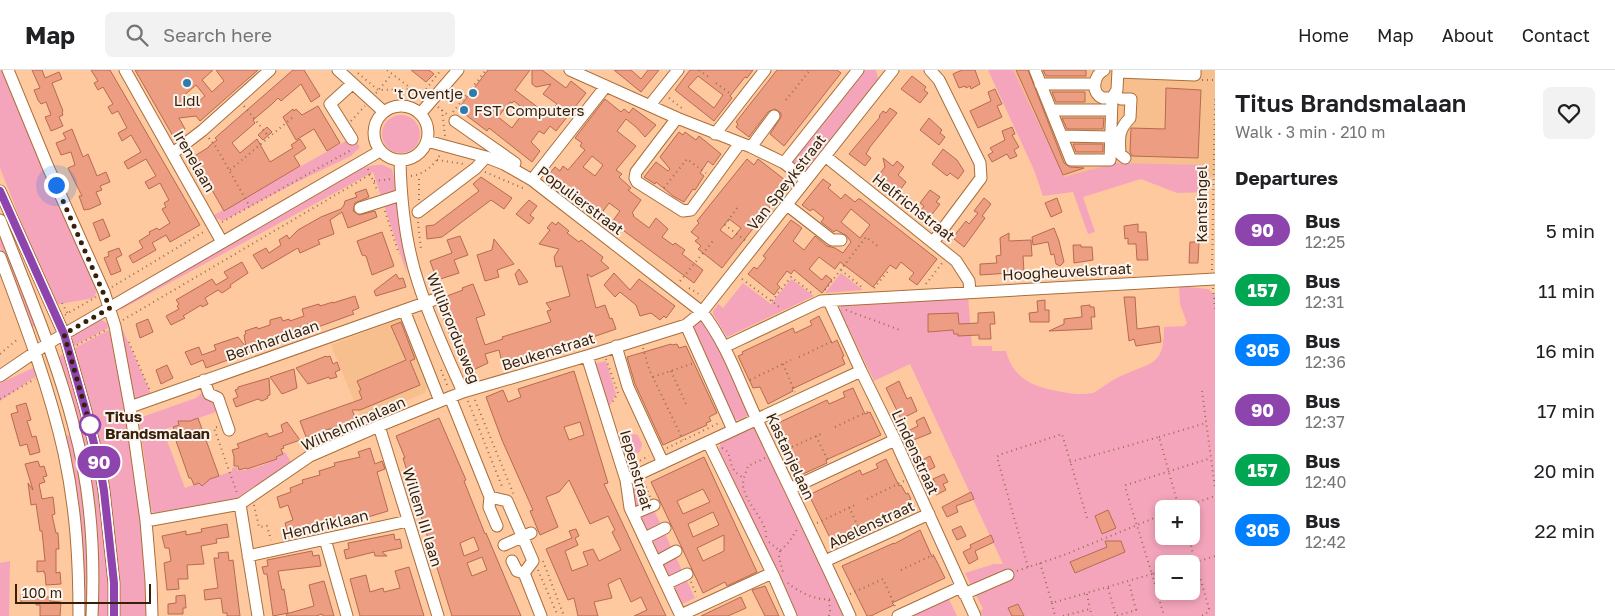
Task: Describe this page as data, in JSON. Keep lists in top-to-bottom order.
{
  "streets": {
    "street": [
      "Irenelaan",
      "Van Speykstraat",
      "Populierstraat",
      "Helfrichstraat",
      "Hoogheuvelstraat",
      "Willibrordusweg",
      "Bernhardlaan",
      "Beukenstraat",
      "Wilhelminalaan",
      "Lindenstraat",
      "Kastanjelaan",
      "Iepenstraat",
      "Willem III laan",
      "Hendriklaan",
      "Abelenstraat"
    ],
    "path": ["Kantsingel"]
  },
  "crossings": [
    ["Van Speykstraat", "Populierstraat"],
    ["Van Speykstraat", "Helfrichstraat"],
    ["Van Speykstraat", "Beukenstraat"],
    ["Van Speykstraat", "Kastanjelaan"],
    ["Populierstraat", "Willibrordusweg"],
    ["Populierstraat", "Beukenstraat"],
    ["Populierstraat", "Kastanjelaan"],
    ["Kantsingel", "Hoogheuvelstraat"],
    ["Helfrichstraat", "Hoogheuvelstraat"],
    ["Hoogheuvelstraat", "Lindenstraat"],
    ["Hoogheuvelstraat", "Kastanjelaan"],
    ["Willibrordusweg", "Bernhardlaan"],
    ["Willibrordusweg", "Beukenstraat"],
    ["Willibrordusweg", "Wilhelminalaan"],
    ["Beukenstraat", "Wilhelminalaan"],
    ["Beukenstraat", "Kastanjelaan"],
    ["Beukenstraat", "Iepenstraat"],
    ["Wilhelminalaan", "Willem III laan"],
    ["Lindenstraat", "Abelenstraat"],
    ["Kastanjelaan", "Abelenstraat"],
    ["Willem III laan", "Hendriklaan"]
  ],
  "places": [
    "Lidl",
    "'t Oventje",
    "FST Computers",
    "Titus Brandsmalaan"
  ],
  "lines": ["bus line 90"],
  "scale_bar": "100 m",
  "page": {
    "header": "Map",
    "search": "Search here",
    "nav": [
      "Home",
      "Map",
      "About",
      "Contact"
    ],
    "on_map": "90",
    "heading": [
      ["Titus Brandsmalaan", "Walk · 3 min · 210 m"],
      "Departures"
    ],
    "list": [
      {
        "mark": "90",
        "name": "Bus",
        "note": "12:25",
        "value": "5 min"
      },
      {
        "mark": "157",
        "name": "Bus",
        "note": "12:31",
        "value": "11 min"
      },
      {
        "mark": "305",
        "name": "Bus",
        "note": "12:36",
        "value": "16 min"
      },
      {
        "mark": "90",
        "name": "Bus",
        "note": "12:37",
        "value": "17 min"
      },
      {
        "mark": "157",
        "name": "Bus",
        "note": "12:40",
        "value": "20 min"
      },
      {
        "mark": "305",
        "name": "Bus",
        "note": "12:42",
        "value": "22 min"
      }
    ],
    "map_buttons": ["+", "−"],
    "scale": "100 m"
  }
}
